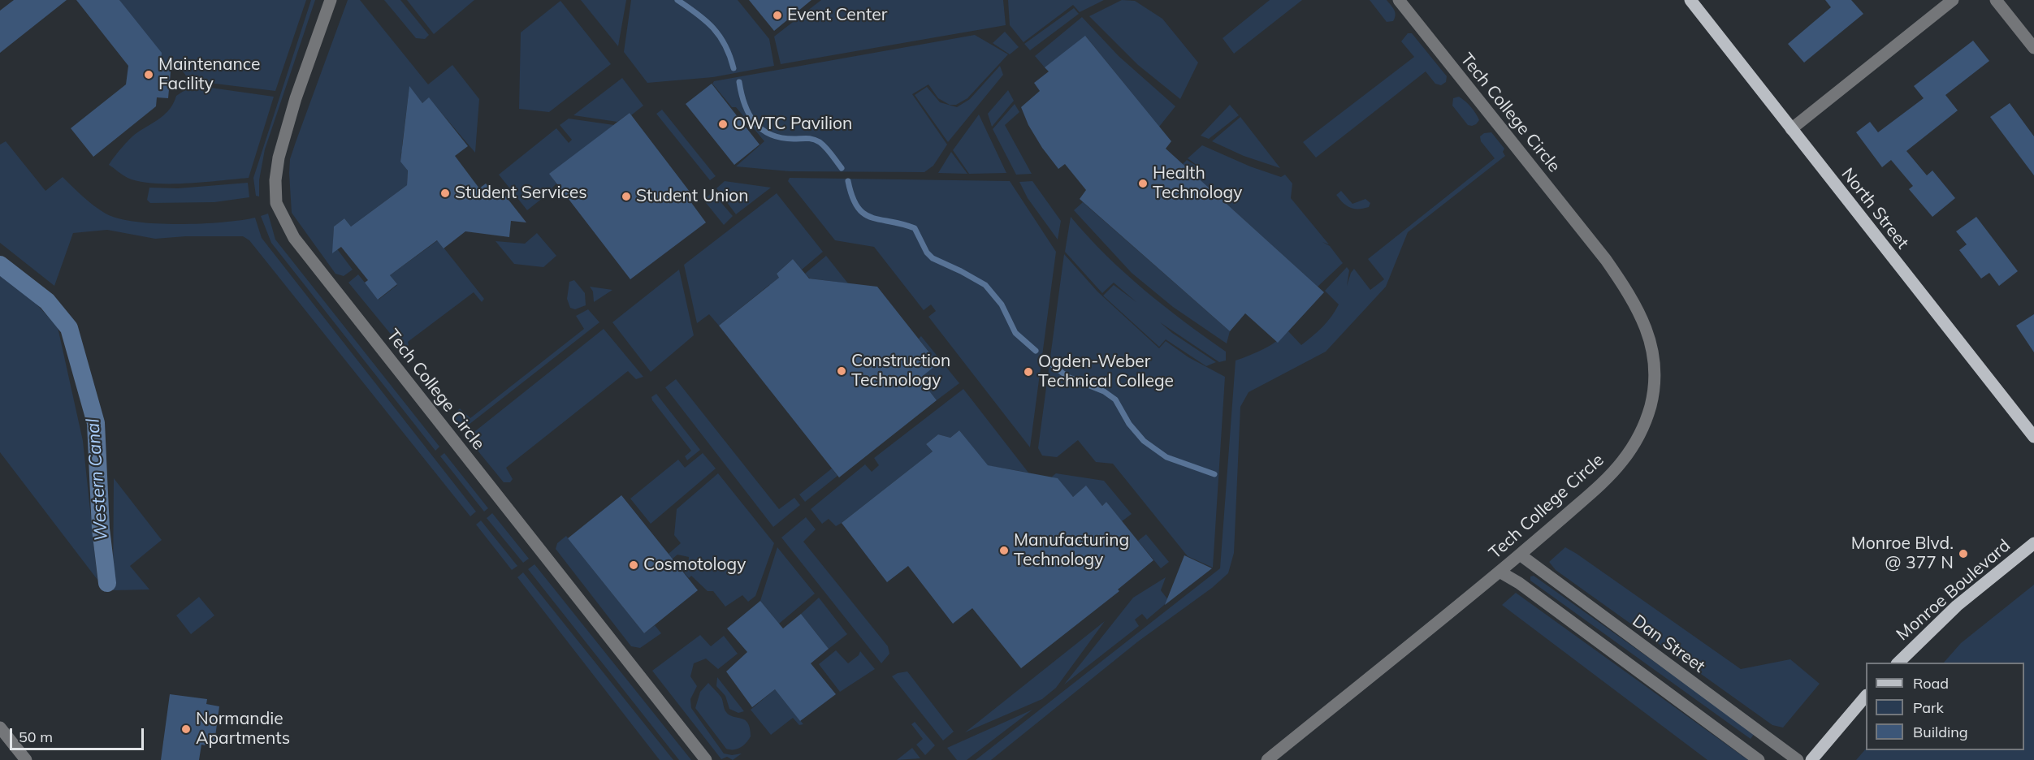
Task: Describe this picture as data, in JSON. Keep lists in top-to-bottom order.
{
  "streets": {
    "main road": ["North Street", "Monroe Boulevard"],
    "street": ["Tech College Circle", "Dan Street"]
  },
  "crossings": [
    ["Tech College Circle", "Dan Street"]
  ],
  "water": ["Western Canal"],
  "places": [
    "Event Center",
    "Maintenance Facility",
    "OWTC Pavilion",
    "Health Technology",
    "Student Services",
    "Student Union",
    "Construction Technology",
    "Ogden-Weber Technical College",
    "Manufacturing Technology",
    "Monroe Blvd. @ 377 N",
    "Cosmotology",
    "Normandie Apartments"
  ],
  "legend": ["Road", "Park", "Building"],
  "scale_bar": "50 m"
}
